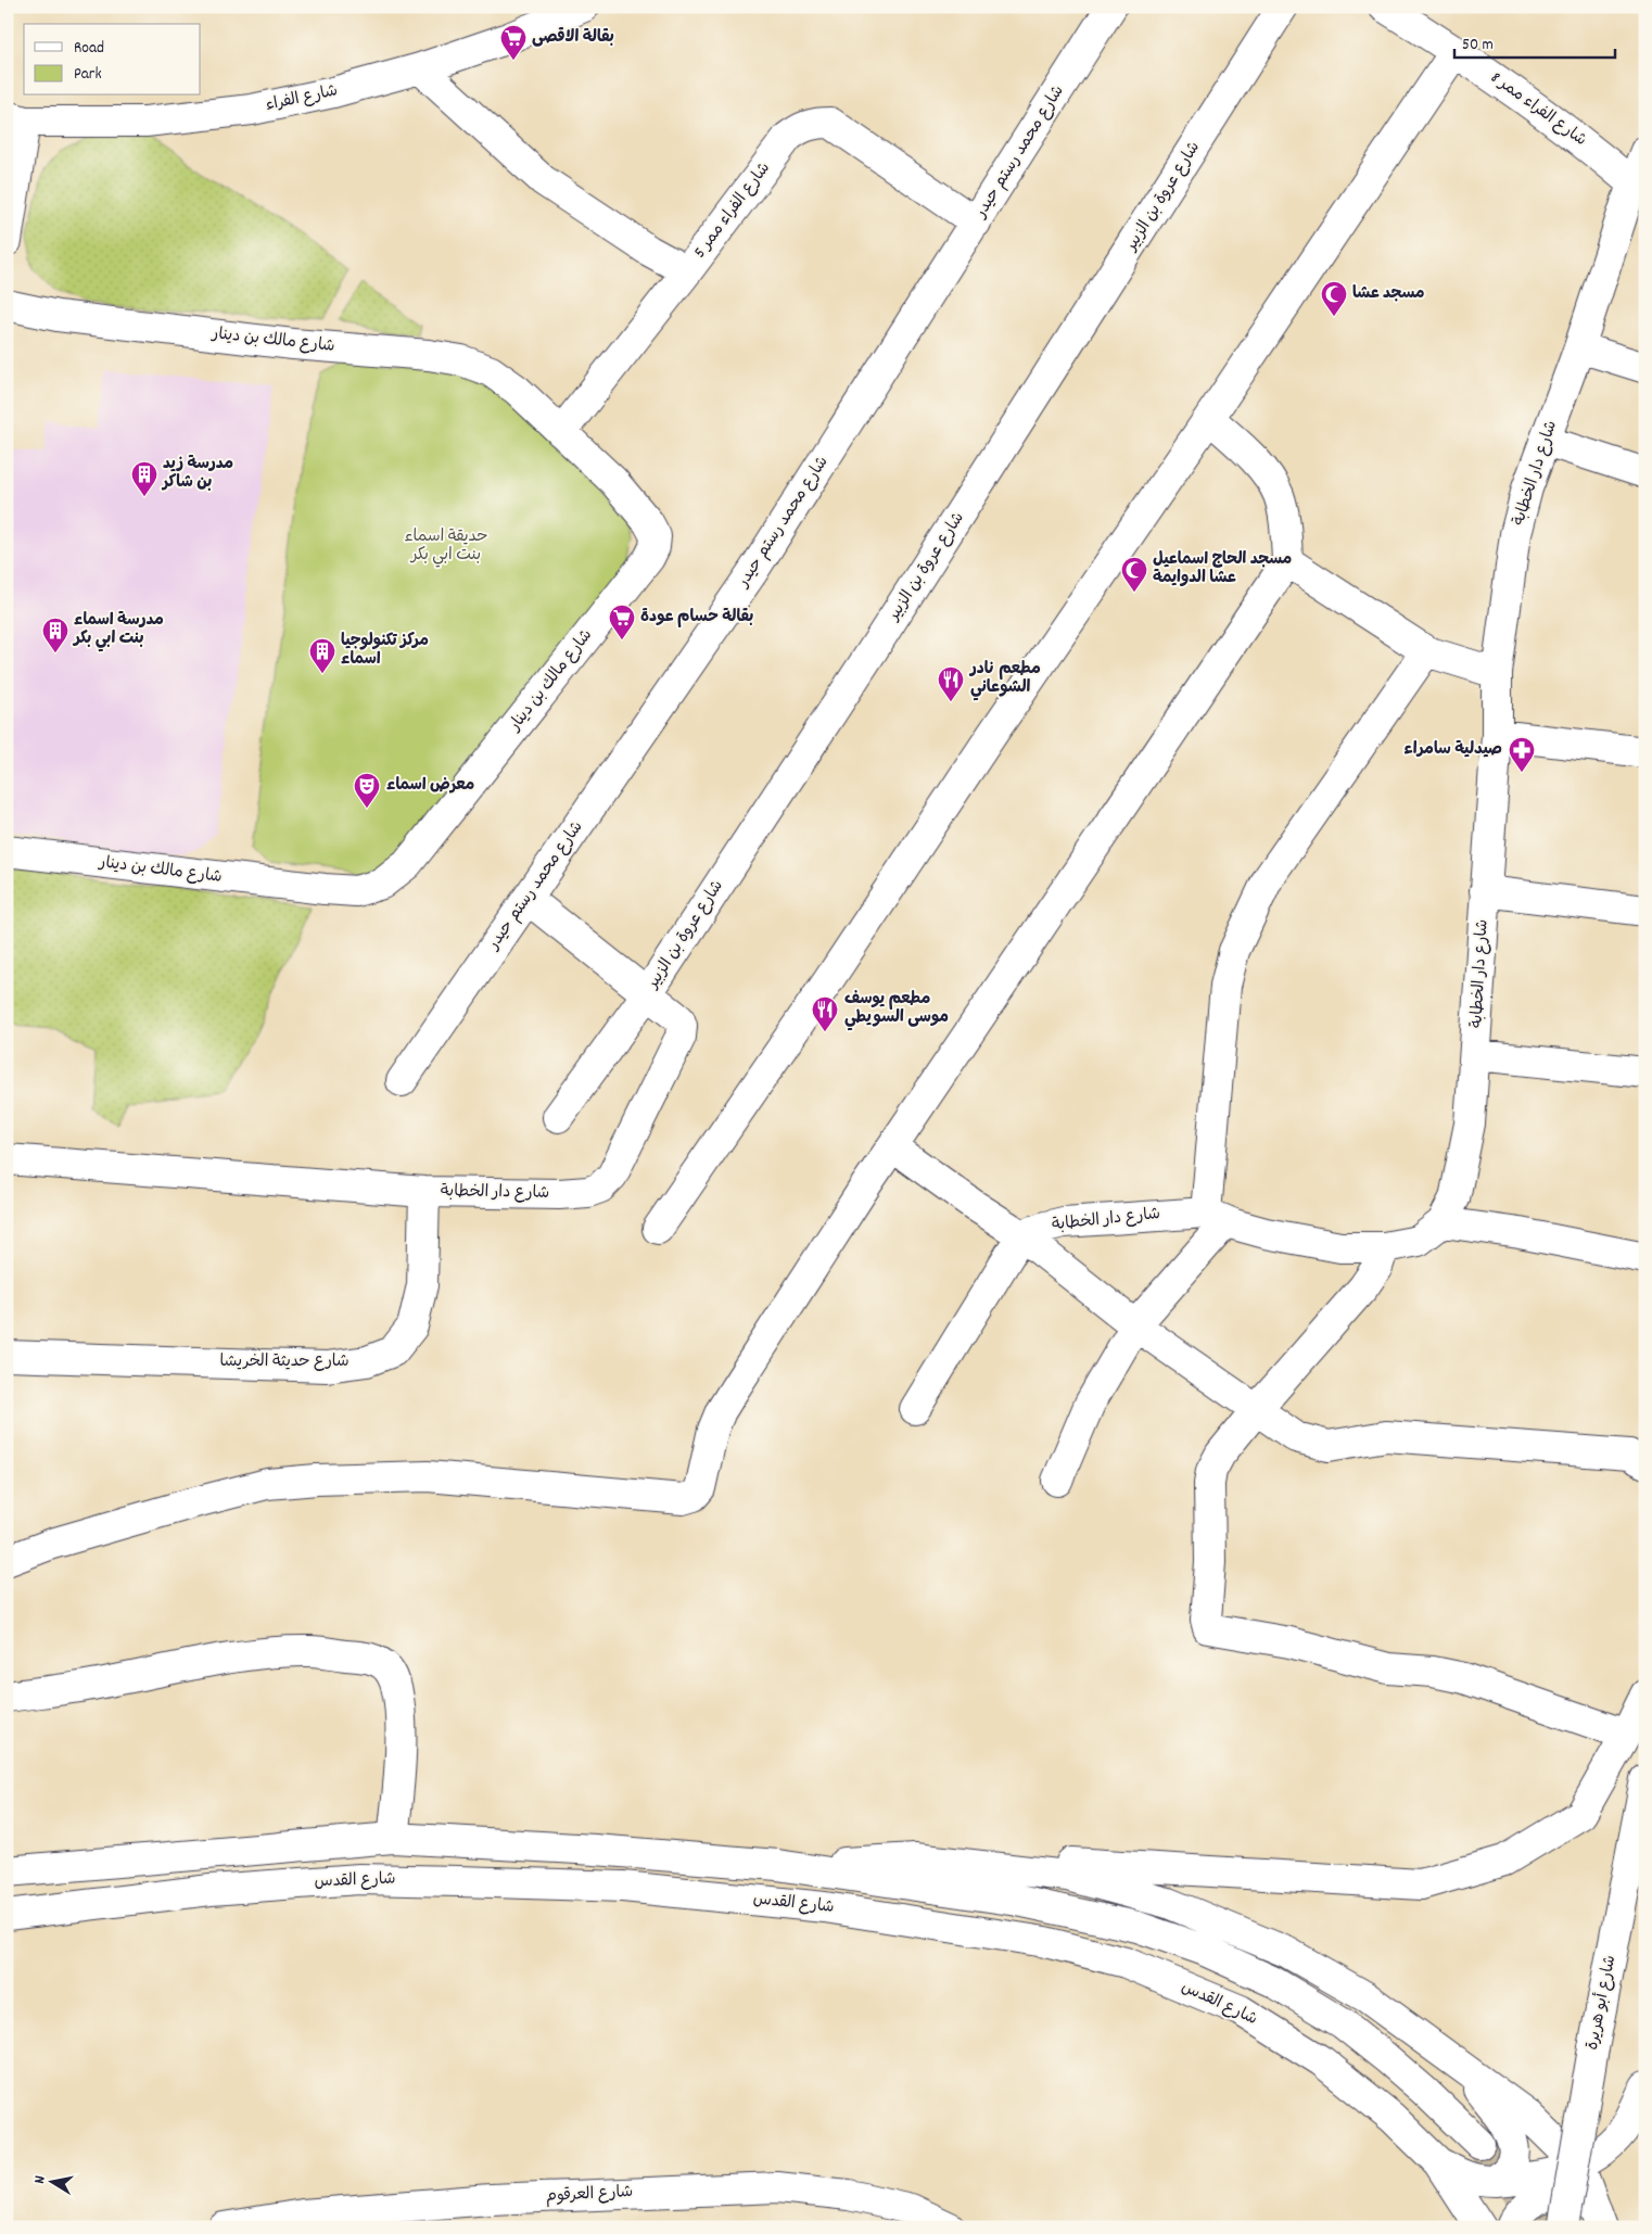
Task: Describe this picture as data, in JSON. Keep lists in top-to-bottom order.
{
  "streets": {
    "main road": [
      "شارع الفراء",
      "شارع الفراء ممر 8",
      "شارع محمد رستم حيدر",
      "شارع عروة بن الزبير",
      "شارع الفراء ممر 5",
      "شارع مالك بن دينار",
      "شارع دار الخطابة",
      "شارع حديثة الخريشا",
      "شارع القدس",
      "شارع أبو هريرة",
      "شارع العرقوم"
    ]
  },
  "crossings": [
    ["شارع الفراء", "شارع الفراء ممر 5"],
    ["شارع الفراء ممر 8", "شارع دار الخطابة"],
    ["شارع محمد رستم حيدر", "شارع الفراء ممر 5"],
    ["شارع محمد رستم حيدر", "شارع دار الخطابة"],
    ["شارع عروة بن الزبير", "شارع دار الخطابة"],
    ["شارع دار الخطابة", "شارع حديثة الخريشا"]
  ],
  "parks": ["حديقة اسماء بنت ابي بكر"],
  "places": {
    "supermarket": ["بقالة الاقصى", "بقالة حسام عودة"],
    "mosque": ["مسجد عشا", "مسجد الحاج اسماعيل عشا الدوايمة"],
    "building": ["مدرسة زيد بن شاكر", "مدرسة اسماء بنت ابي بكر", "مركز تكنولوجيا اسماء"],
    "restaurant": ["مطعم نادر الشوعاني", "مطعم يوسف موسى السويطي"],
    "pharmacy": ["صيدلية سامراء"],
    "theatre": ["معرض اسماء"]
  },
  "legend": ["Road", "Park"],
  "scale_bar": "50 m",
  "north": "left"
}
